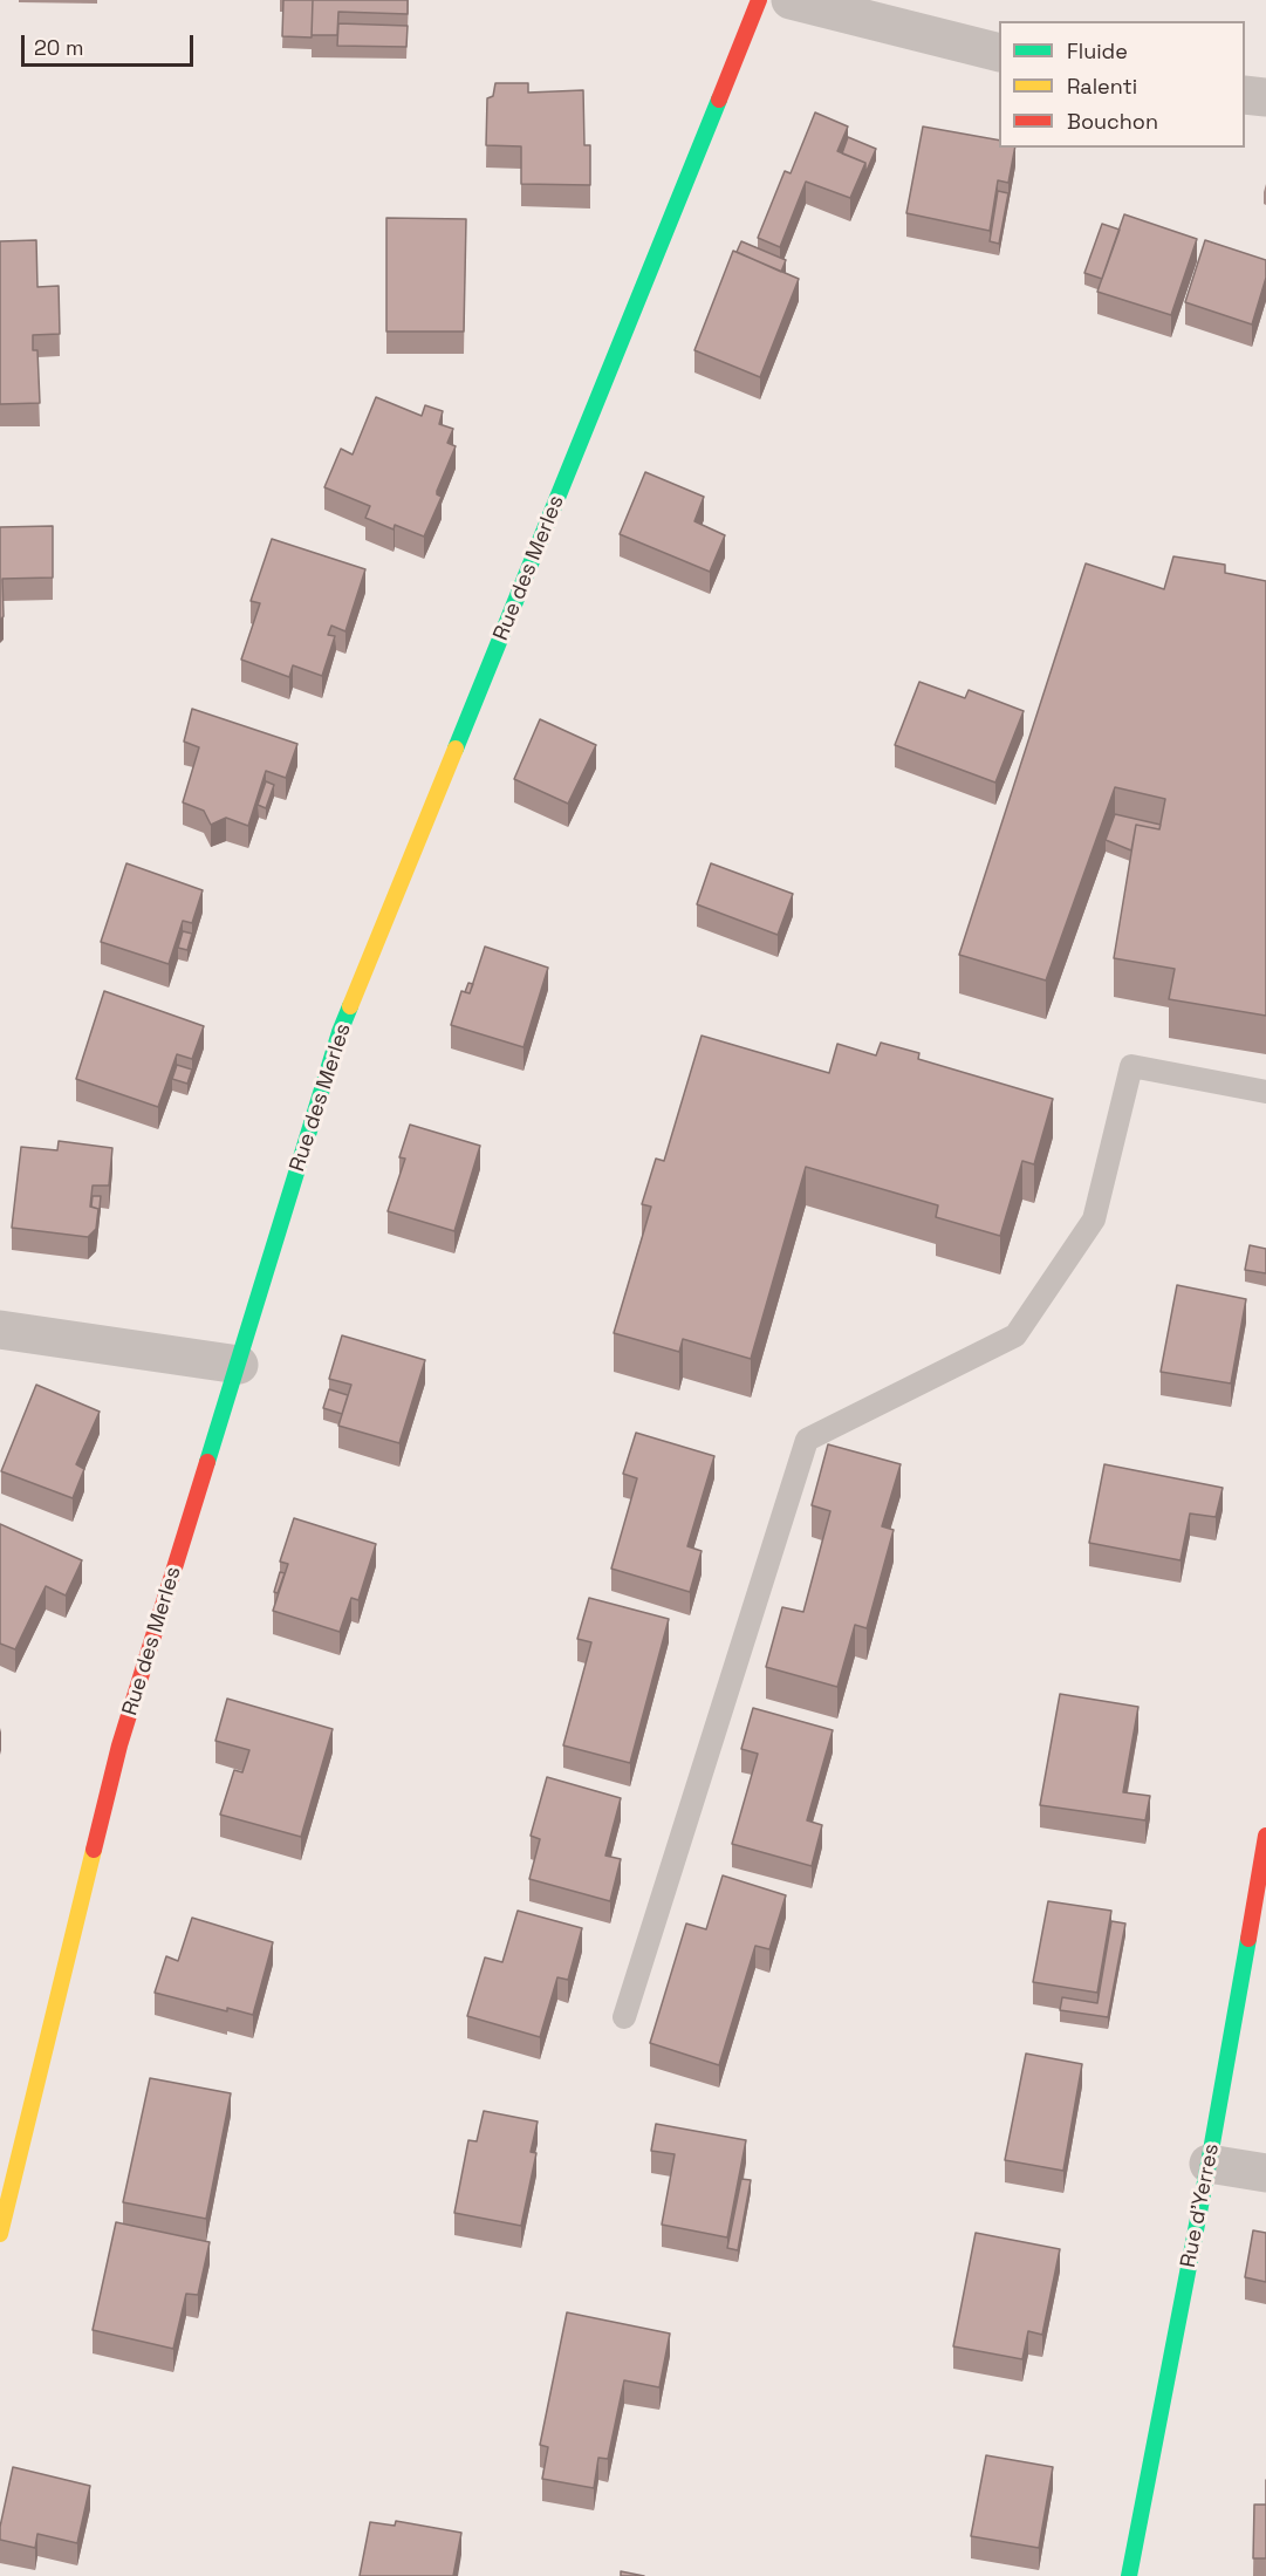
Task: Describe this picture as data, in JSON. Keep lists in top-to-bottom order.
{
  "streets": {
    "street": ["Rue des Merles", "Rue d'Yerres"]
  },
  "legend": ["Fluide", "Ralenti", "Bouchon"],
  "scale_bar": "20 m"
}
